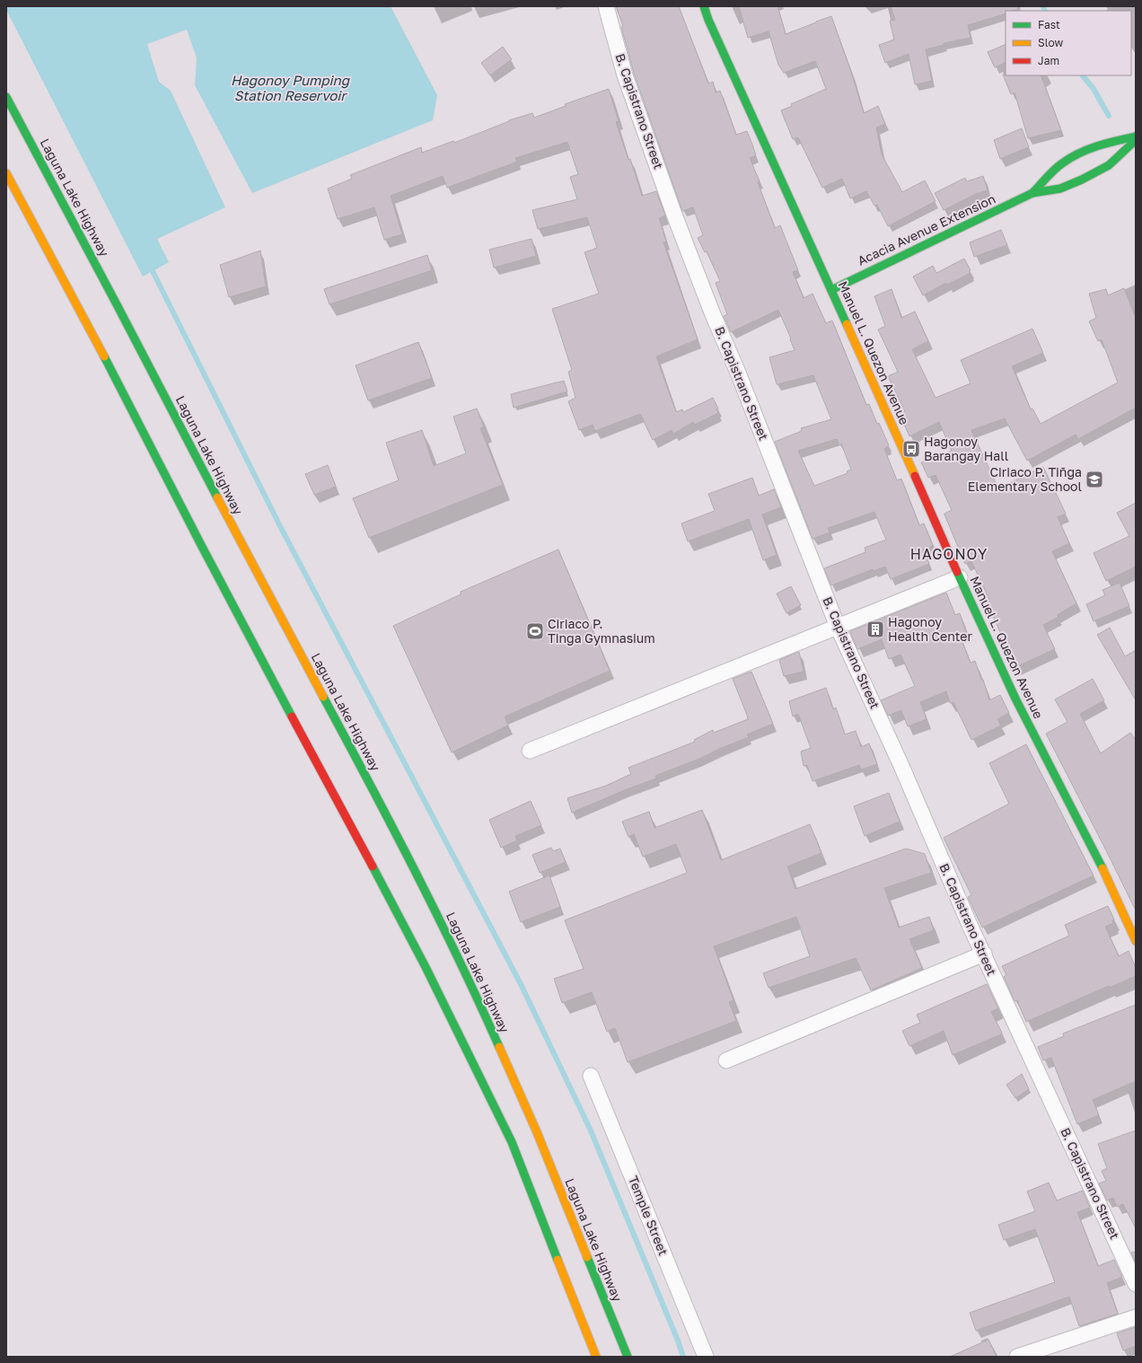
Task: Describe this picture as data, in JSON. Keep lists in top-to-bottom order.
{
  "streets": {
    "main road": ["Laguna Lake Highway", "Acacia Avenue Extension", "Manuel L. Quezon Avenue"],
    "street": ["B. Capistrano Street", "Temple Street"]
  },
  "crossings": [
    ["Acacia Avenue Extension", "Manuel L. Quezon Avenue"]
  ],
  "districts": ["HAGONOY"],
  "water": ["Hagonoy Pumping Station Reservoir"],
  "places": {
    "bus stop": ["Hagonoy Barangay Hall"],
    "school or university": ["Ciriaco P. Tiñga Elementary School"],
    "building": ["Hagonoy Health Center"],
    "sports": ["Ciriaco P. Tinga Gymnasium"]
  },
  "legend": ["Fast", "Slow", "Jam"]
}
